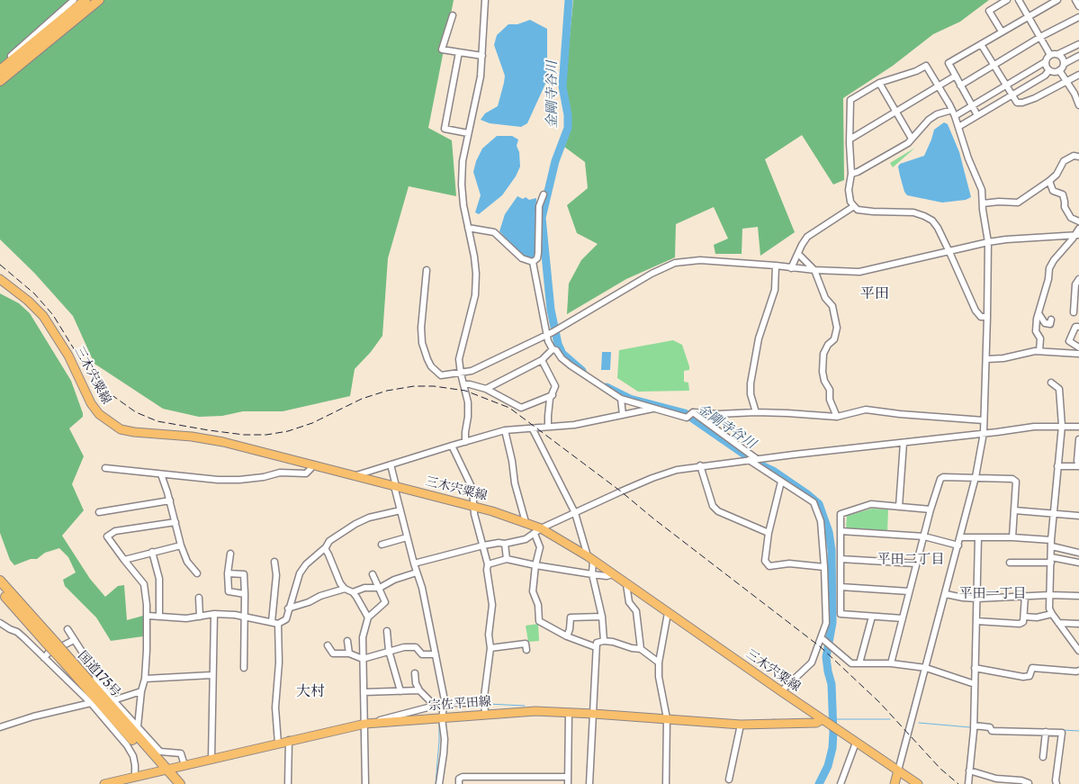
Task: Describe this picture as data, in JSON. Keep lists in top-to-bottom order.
{
  "streets": {
    "highway": ["国道175号"],
    "main road": ["三木宍粟線", "宗佐平田線"]
  },
  "crossings": [
    ["三木宍粟線", "宗佐平田線"],
    ["国道175号", "宗佐平田線"]
  ],
  "districts": [
    "平田",
    "平田二丁目",
    "平田一丁目",
    "大村"
  ],
  "water": ["金剛寺谷川"]
}
